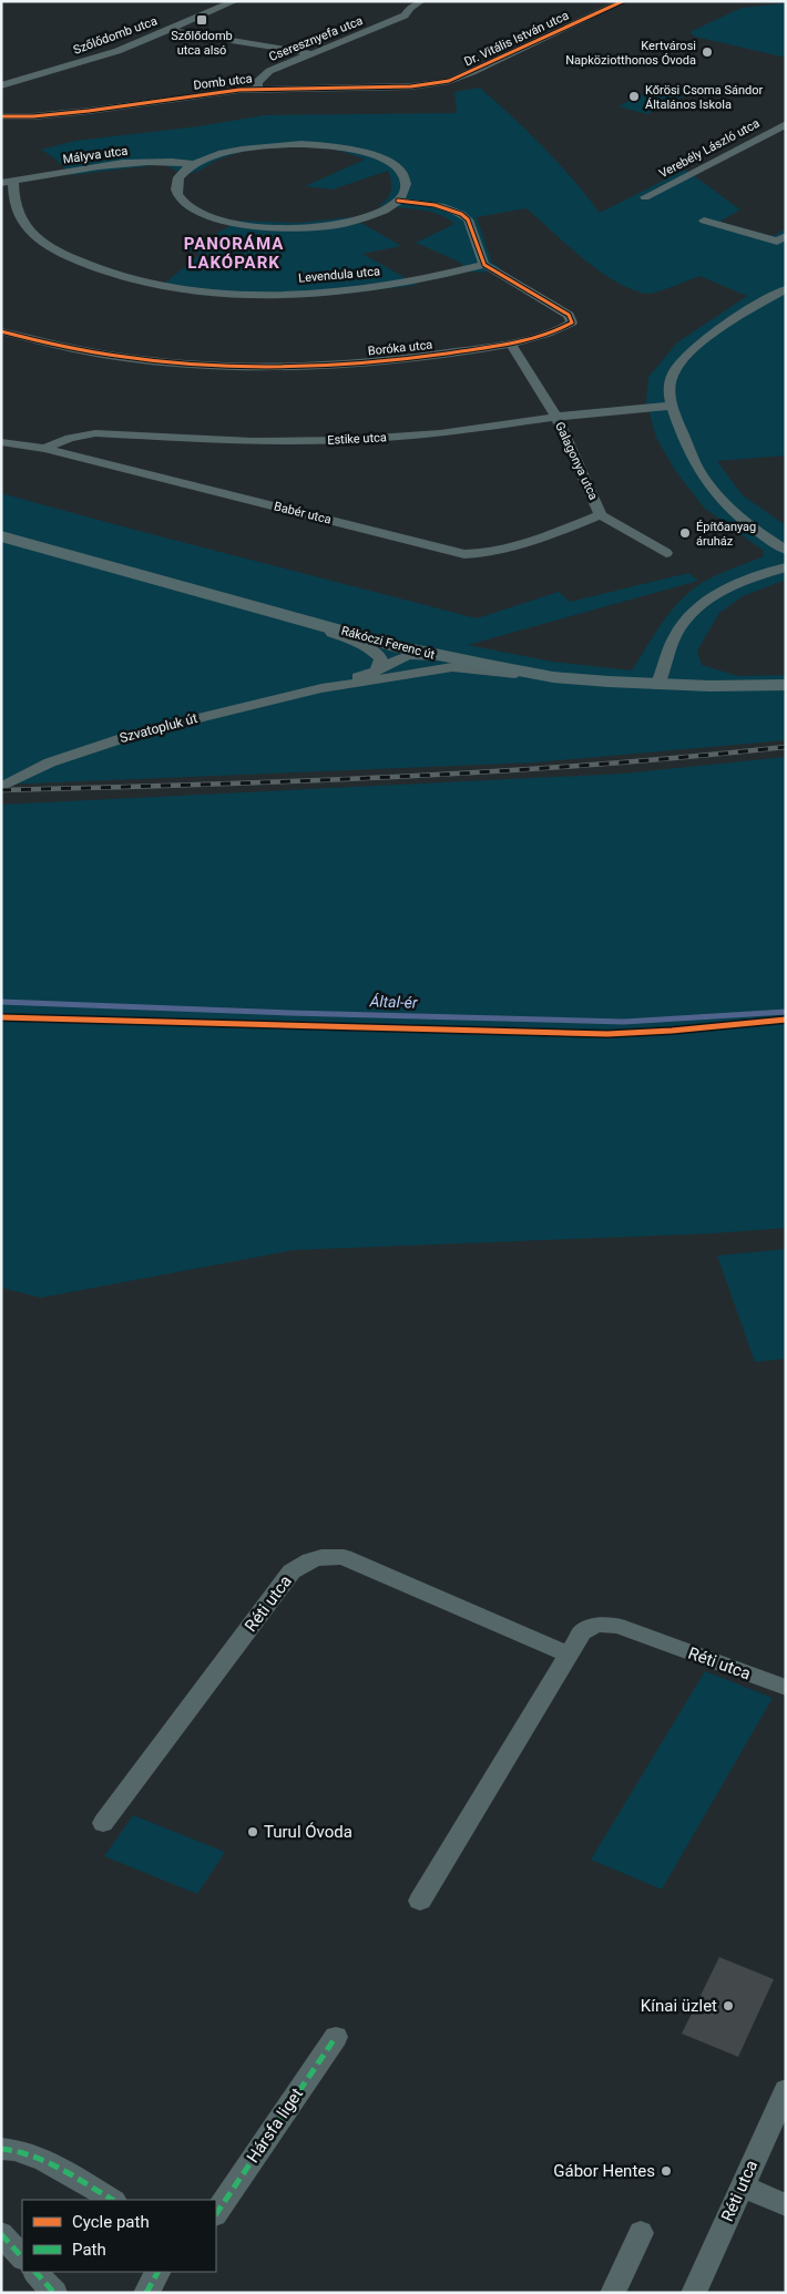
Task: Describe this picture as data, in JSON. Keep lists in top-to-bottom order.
{
  "streets": {
    "main road": ["Rákóczi Ferenc út"],
    "street": [
      "Szőlődomb utca",
      "Cseresznyefa utca",
      "Dr. Vitális István utca",
      "Domb utca",
      "Verebély László utca",
      "Mályva utca",
      "Levendula utca",
      "Boróka utca",
      "Estike utca",
      "Galagonya utca",
      "Babér utca",
      "Szvatopluk út",
      "Réti utca",
      "Hársfa liget"
    ]
  },
  "crossings": [
    ["Cseresznyefa utca", "Domb utca"],
    ["Dr. Vitális István utca", "Domb utca"],
    ["Mályva utca", "Levendula utca"],
    ["Levendula utca", "Boróka utca"],
    ["Boróka utca", "Galagonya utca"],
    ["Estike utca", "Galagonya utca"],
    ["Estike utca", "Babér utca"],
    ["Galagonya utca", "Babér utca"],
    ["Rákóczi Ferenc út", "Szvatopluk út"]
  ],
  "districts": ["PANORÁMA LAKÓPARK"],
  "water": ["Által-ér"],
  "places": {
    "transit": ["Szőlődomb utca alsó"],
    "other": [
      "Kertvárosi Napköziotthonos Óvoda",
      "Kőrösi Csoma Sándor Általános Iskola",
      "Építőanyag áruház",
      "Turul Óvoda",
      "Kínai üzlet",
      "Gábor Hentes"
    ]
  },
  "legend": ["Cycle path", "Path"]
}
